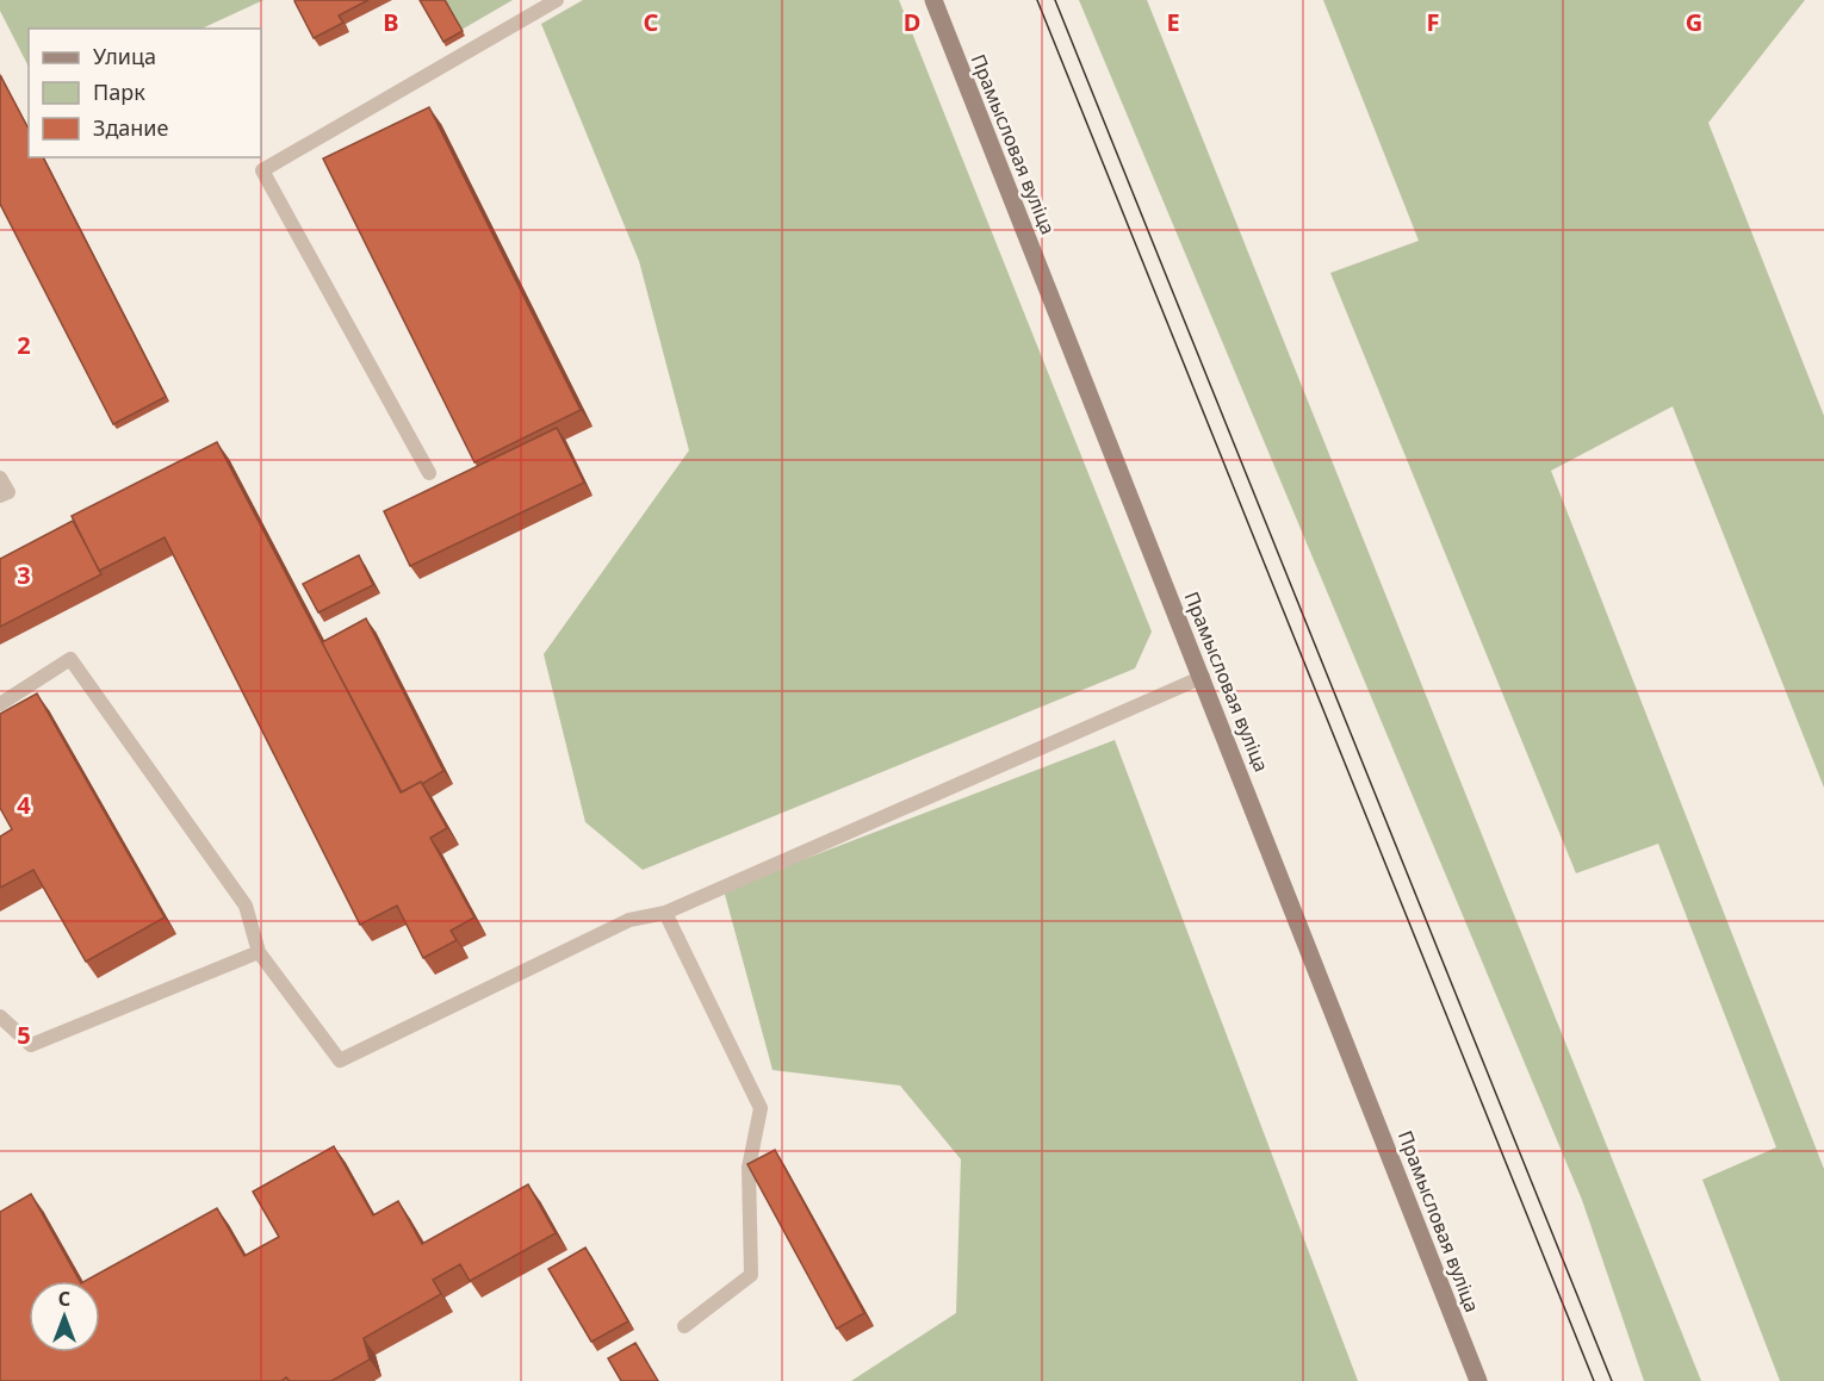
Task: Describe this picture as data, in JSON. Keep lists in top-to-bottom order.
{
  "streets": {
    "main road": ["Прамысловая вуліца"]
  },
  "legend": ["Улица", "Парк", "Здание"],
  "north": "top",
  "grid": {
    "columns": [
      "B",
      "C",
      "D",
      "E",
      "F",
      "G"
    ],
    "rows": [
      "2",
      "3",
      "4",
      "5"
    ]
  }
}
